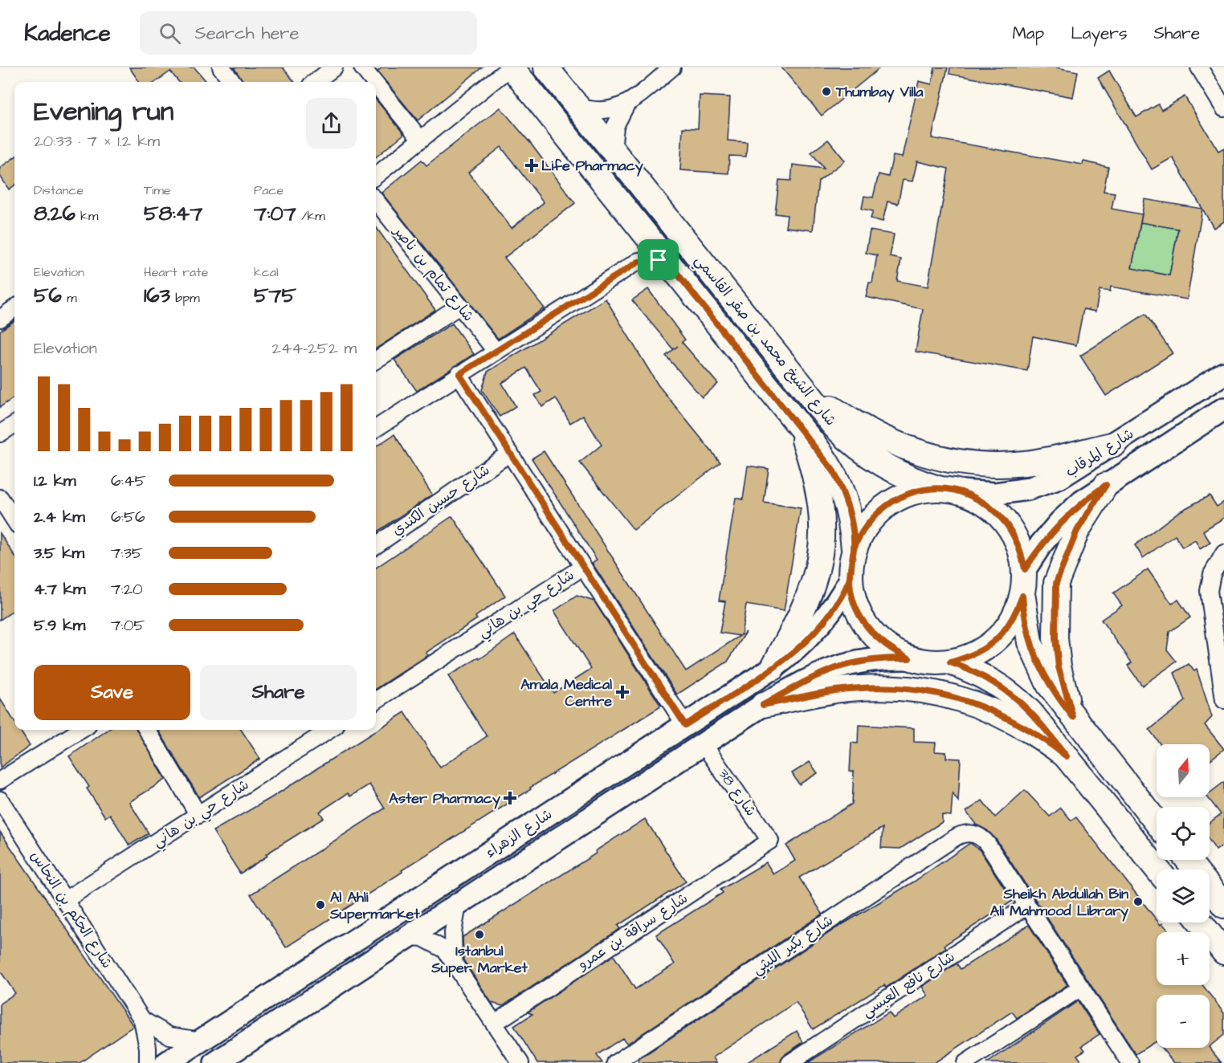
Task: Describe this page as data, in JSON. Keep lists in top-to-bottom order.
{
  "streets": {
    "main road": ["شارع الشيخ محمد بن صقر القاسمي", "شارع المرقاب", "شارع الزهراء"],
    "street": [
      "شارع تمام بن ناصر",
      "شارع حسين الكندي",
      "شارع حي بن هاني",
      "شارع 38",
      "شارع الحكم بن النحاس",
      "شارع سراقة بن عمرو",
      "شارع بكير الليثي",
      "شارع نافع العبسي"
    ]
  },
  "crossings": [
    ["شارع الشيخ محمد بن صقر القاسمي", "شارع المرقاب"],
    ["شارع حي بن هاني", "شارع الحكم بن النحاس"],
    ["شارع 38", "شارع الزهراء"],
    ["شارع 38", "شارع سراقة بن عمرو"],
    ["شارع الزهراء", "شارع الحكم بن النحاس"],
    ["شارع بكير الليثي", "شارع نافع العبسي"]
  ],
  "places": {
    "other": [
      "Thumbay Villa",
      "Sheikh Abdullah Bin Ali Mahmood Library",
      "Al Ahli Supermarket",
      "Istanbul Super Market"
    ],
    "health": ["Life Pharmacy", "Amala Medical Centre", "Aster Pharmacy"]
  },
  "north": "top",
  "page": {
    "header": "Kadence",
    "search": "Search here",
    "nav": ["Map", "Layers", "Share"],
    "heading": ["Evening run", "20:33 · 7 × 1.2 km"],
    "stats": [
      ["Distance", "8.26 km"],
      ["Time", "58:47"],
      ["Pace", "7:07 /km"],
      ["Elevation", "56 m"],
      ["Heart rate", "163 bpm"],
      ["kcal", "575"]
    ],
    "chart": ["Elevation", "244–252 m"],
    "list": [
      {
        "name": "1.2 km",
        "note": "6:45"
      },
      {
        "name": "2.4 km",
        "note": "6:56"
      },
      {
        "name": "3.5 km",
        "note": "7:35"
      },
      {
        "name": "4.7 km",
        "note": "7:20"
      },
      {
        "name": "5.9 km",
        "note": "7:05"
      }
    ],
    "buttons": ["Save", "Share"],
    "map_buttons": ["+", "−"]
  }
}
